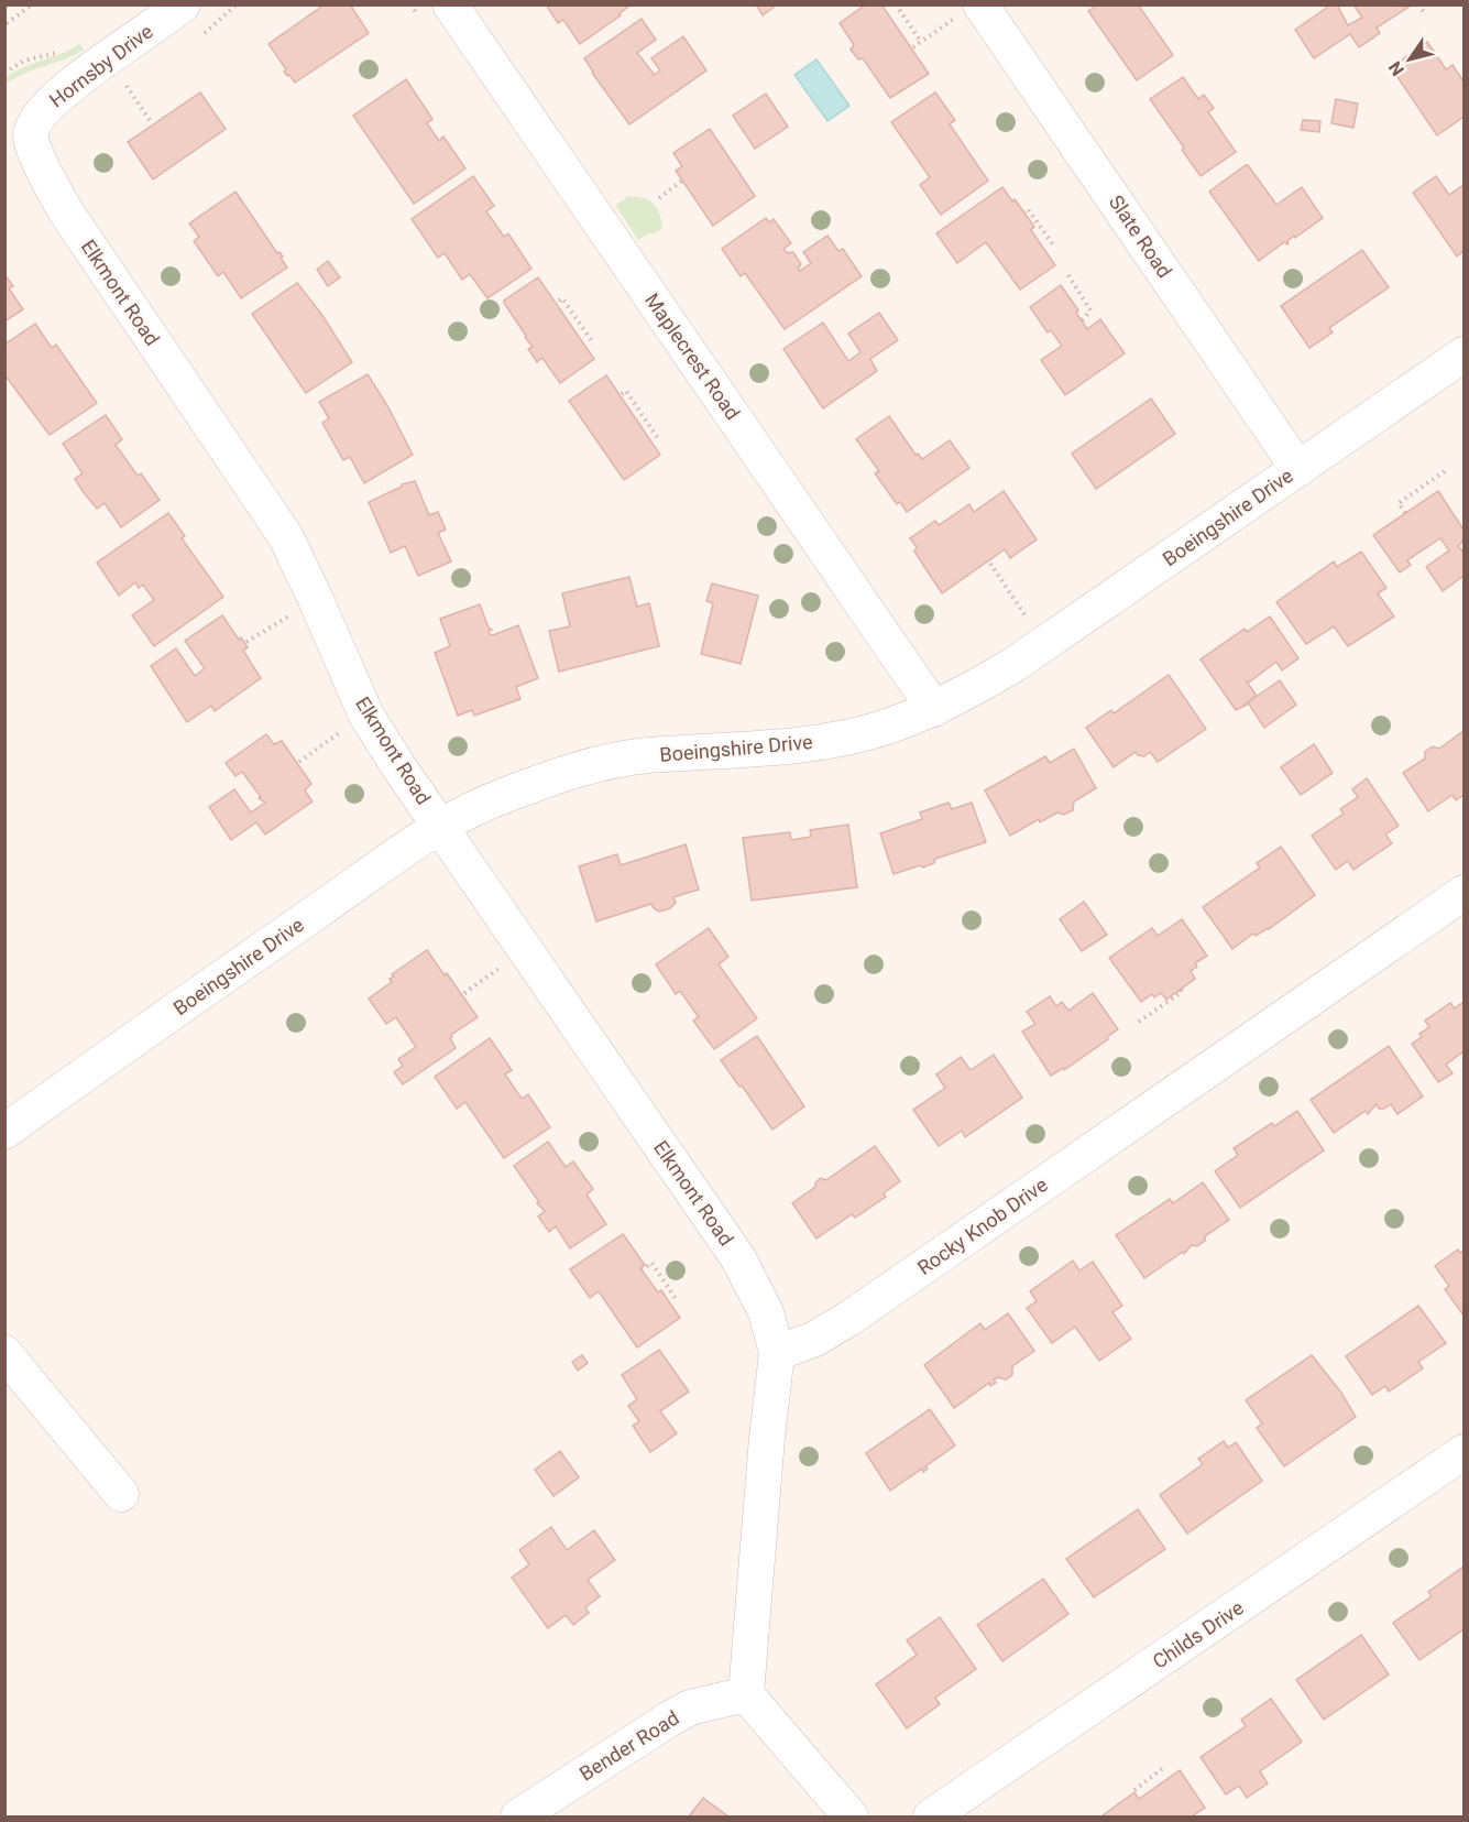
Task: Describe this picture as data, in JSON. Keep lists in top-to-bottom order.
{
  "streets": {
    "street": [
      "Hornsby Drive",
      "Slate Road",
      "Elkmont Road",
      "Maplecrest Road",
      "Boeingshire Drive",
      "Rocky Knob Drive",
      "Childs Drive",
      "Bender Road"
    ]
  },
  "crossings": [
    ["Hornsby Drive", "Elkmont Road"],
    ["Slate Road", "Boeingshire Drive"],
    ["Elkmont Road", "Boeingshire Drive"],
    ["Elkmont Road", "Rocky Knob Drive"],
    ["Maplecrest Road", "Boeingshire Drive"]
  ],
  "north": "bottom left"
}
